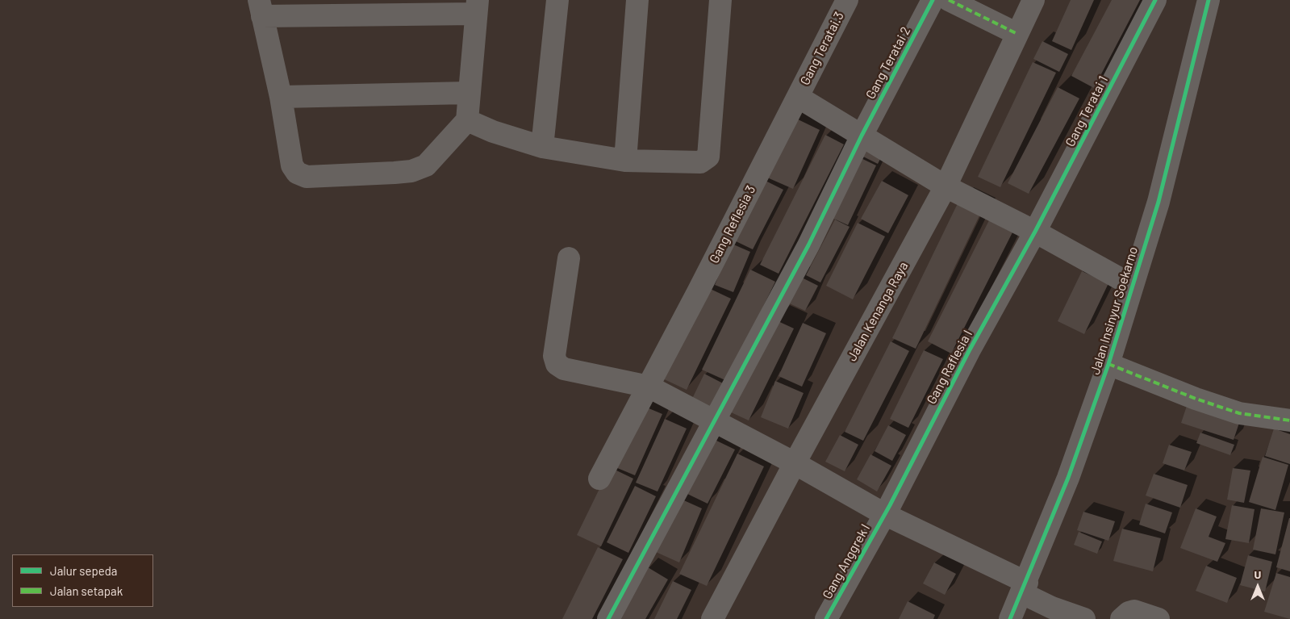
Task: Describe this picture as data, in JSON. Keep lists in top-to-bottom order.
{
  "streets": {
    "street": [
      "Gang Teratai.3",
      "Gang Teratai 2",
      "Gang Teratai 1",
      "Gang Reflesia 3",
      "Jalan Insinyur Soekarno",
      "Jalan Kenanga Raya",
      "Gang Raflesia l",
      "Gang Anggrek l"
    ]
  },
  "crossings": [
    ["Gang Teratai.3", "Gang Reflesia 3"],
    ["Gang Teratai 1", "Gang Raflesia l"],
    ["Gang Raflesia l", "Gang Anggrek l"]
  ],
  "legend": ["Jalur sepeda", "Jalan setapak"],
  "north": "top"
}
